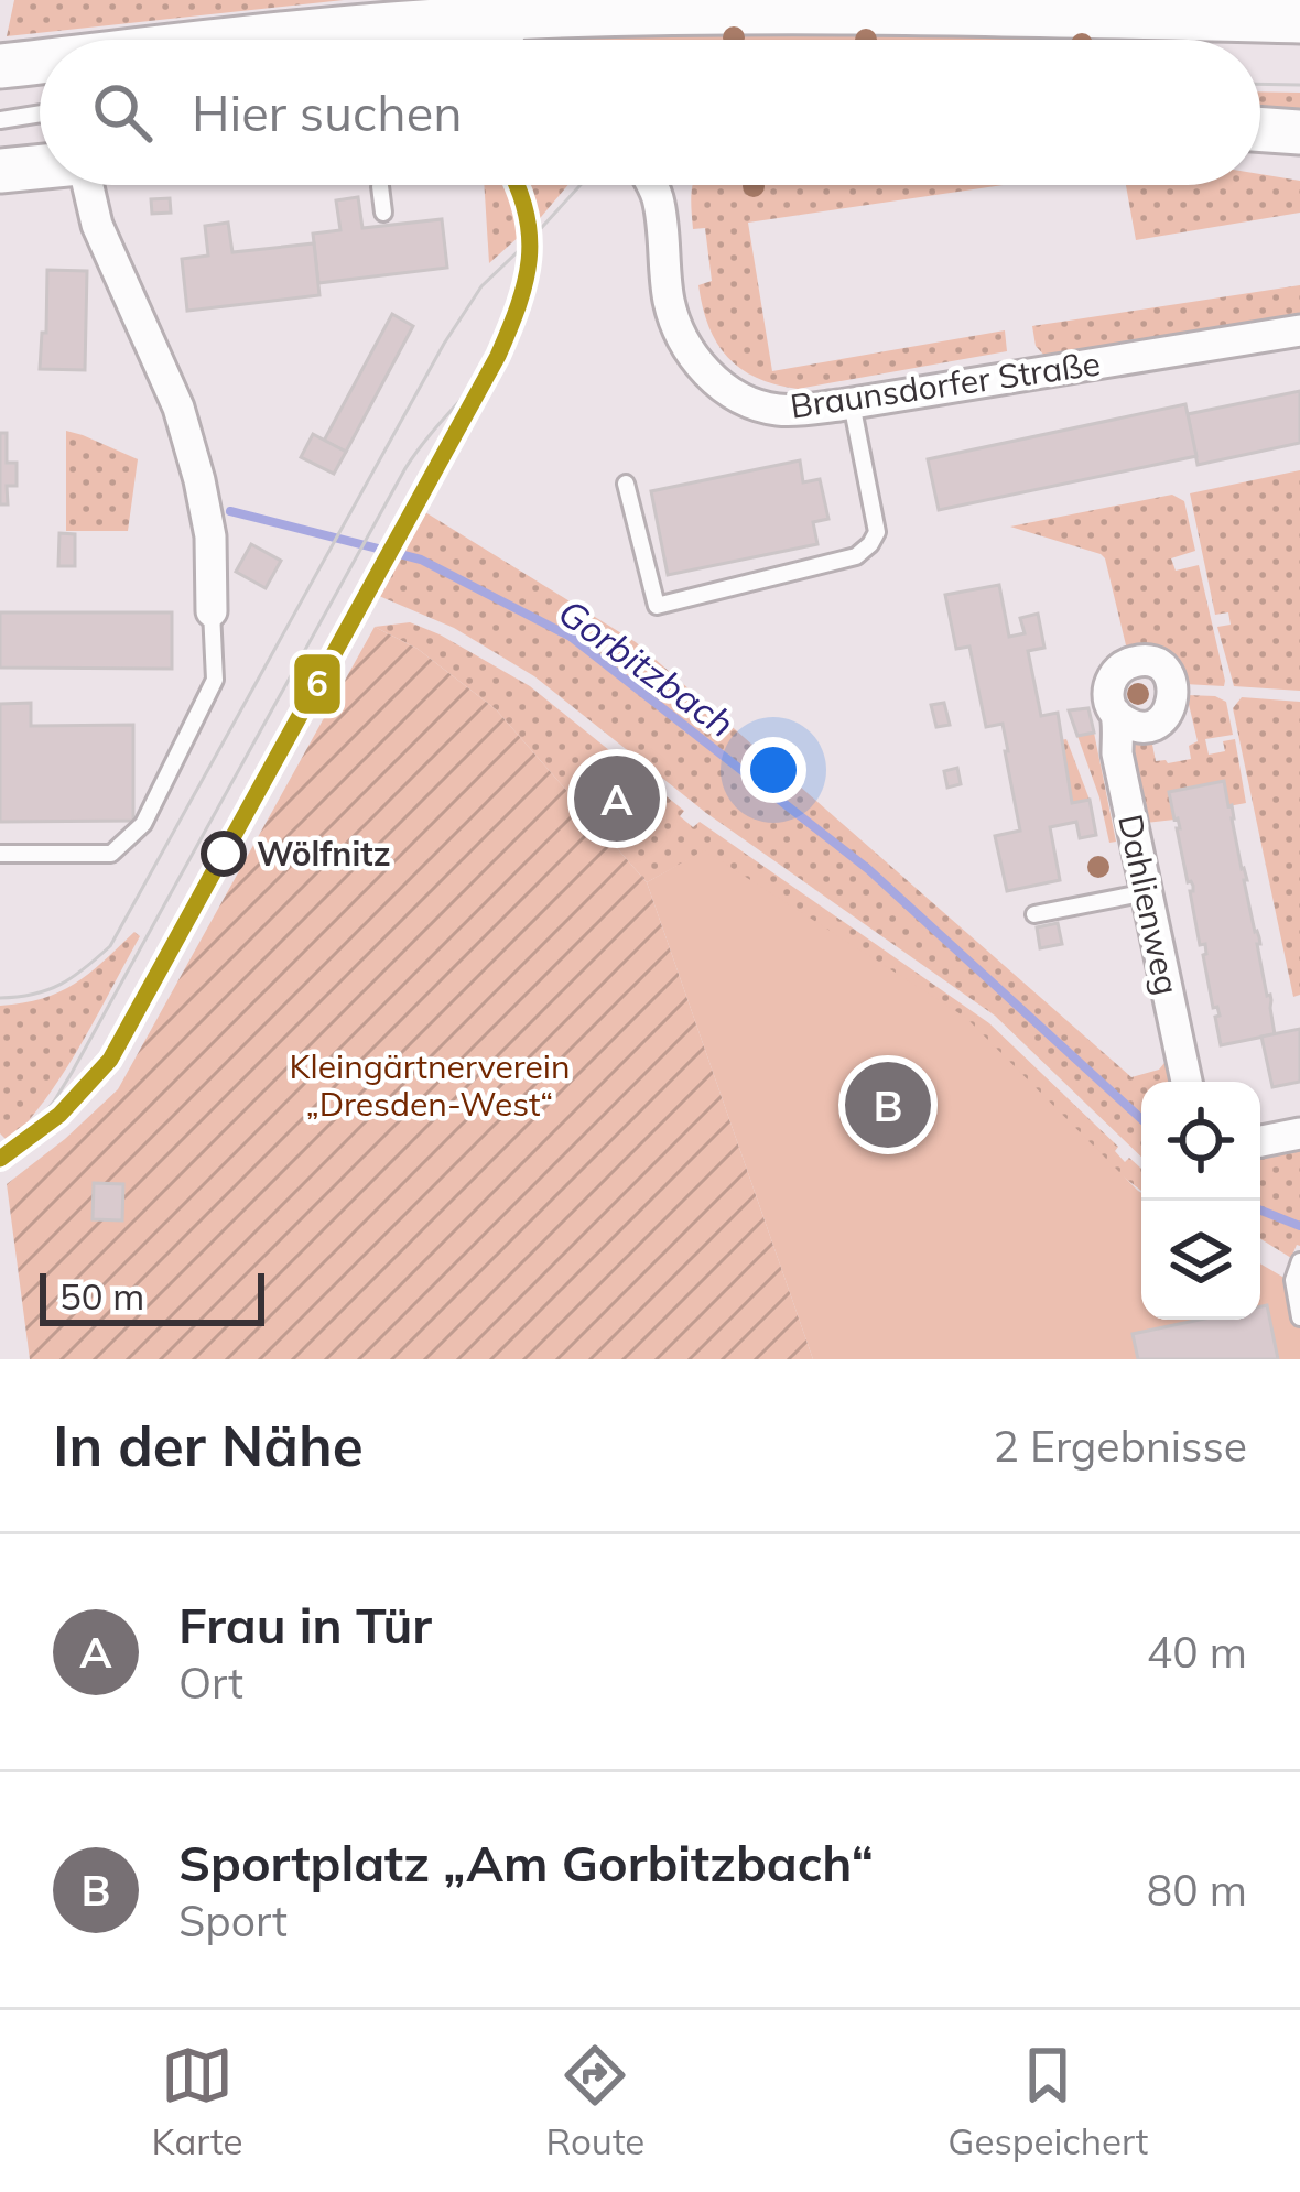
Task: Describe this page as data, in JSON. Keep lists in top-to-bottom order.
{
  "streets": {
    "street": ["Braunsdorfer Straße", "Dahlienweg"]
  },
  "water": ["Gorbitzbach"],
  "parks": ["Kleingärtnerverein „Dresden-West“"],
  "places": ["Wölfnitz"],
  "lines": ["transit line 6"],
  "scale_bar": "50 m",
  "page": {
    "search": "Hier suchen",
    "pins": ["A", "B"],
    "scale": "50 m",
    "heading": ["In der Nähe", "2 Ergebnisse"],
    "list": [
      {
        "mark": "A",
        "name": "Frau in Tür",
        "note": "Ort",
        "value": "40 m"
      },
      {
        "mark": "B",
        "name": "Sportplatz „Am Gorbitzbach“",
        "note": "Sport",
        "value": "80 m"
      }
    ],
    "nav": ["Karte", "Route", "Gespeichert"]
  }
}
